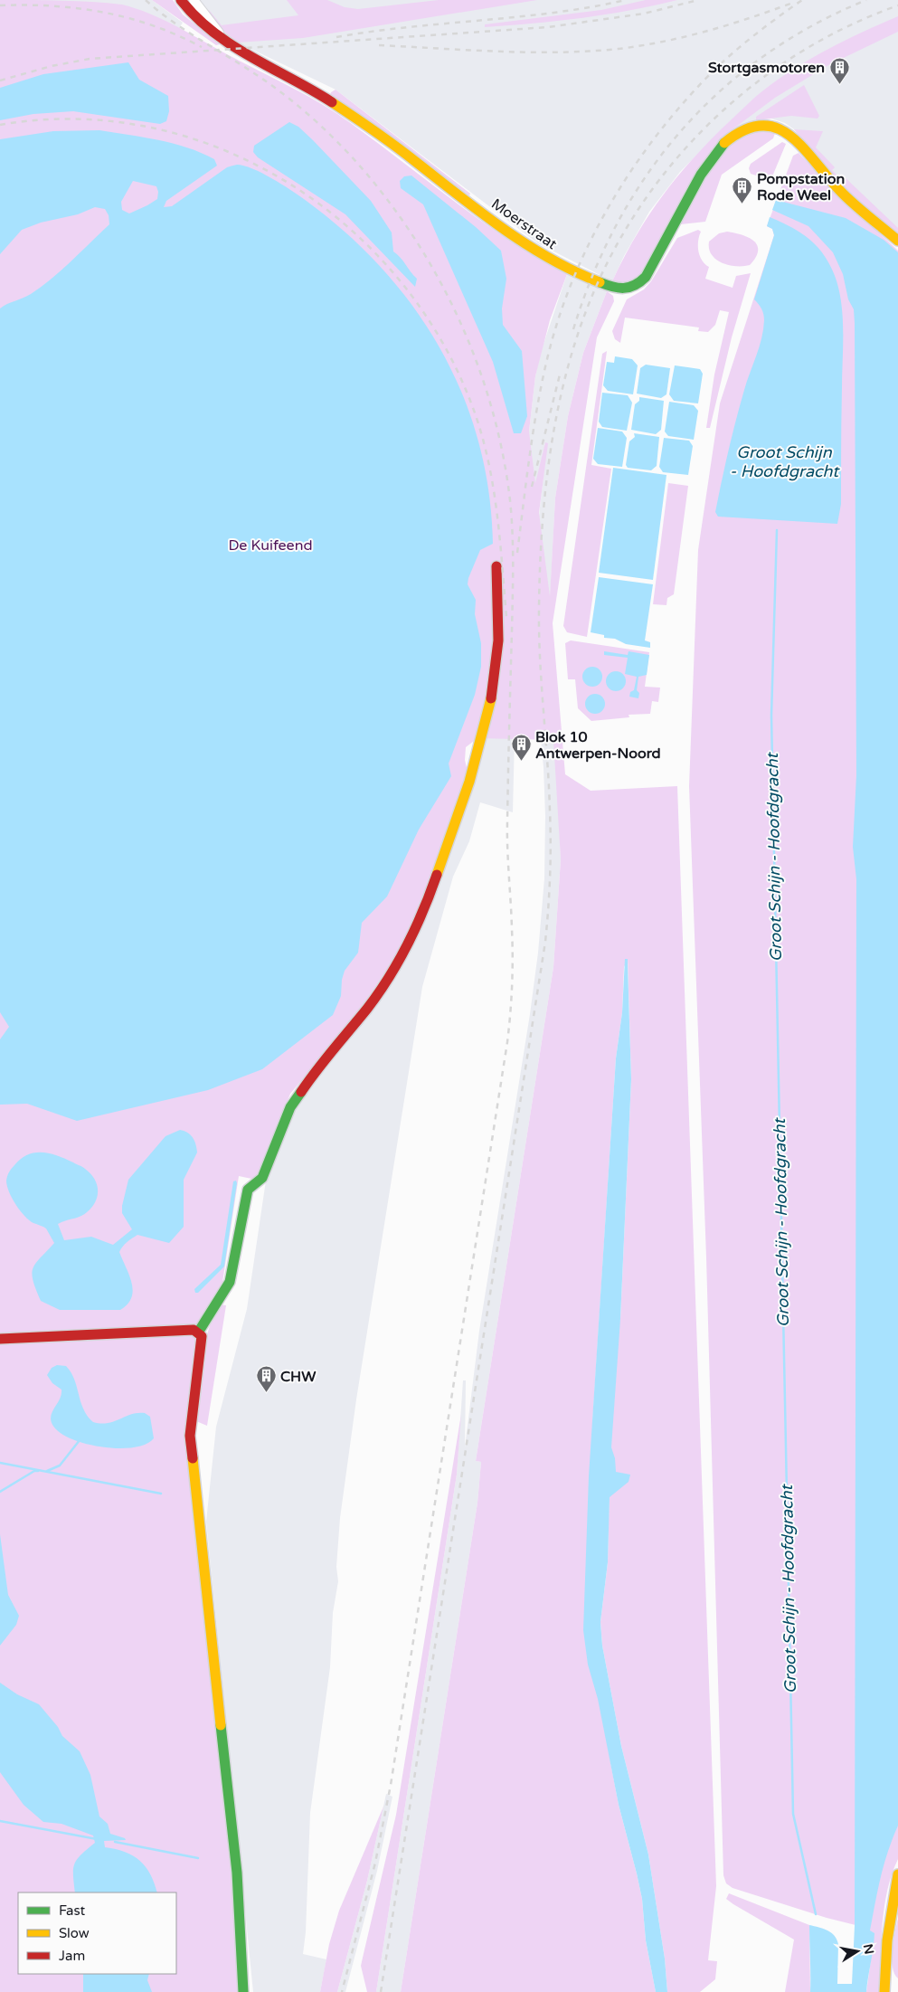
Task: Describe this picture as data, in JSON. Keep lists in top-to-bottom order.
{
  "streets": {
    "street": ["Moerstraat"]
  },
  "water": ["Groot Schijn - Hoofdgracht"],
  "parks": ["De Kuifeend"],
  "places": {
    "building": [
      "Stortgasmotoren",
      "Pompstation Rode Weel",
      "Blok 10 Antwerpen-Noord",
      "CHW"
    ]
  },
  "legend": ["Fast", "Slow", "Jam"],
  "north": "right"
}
